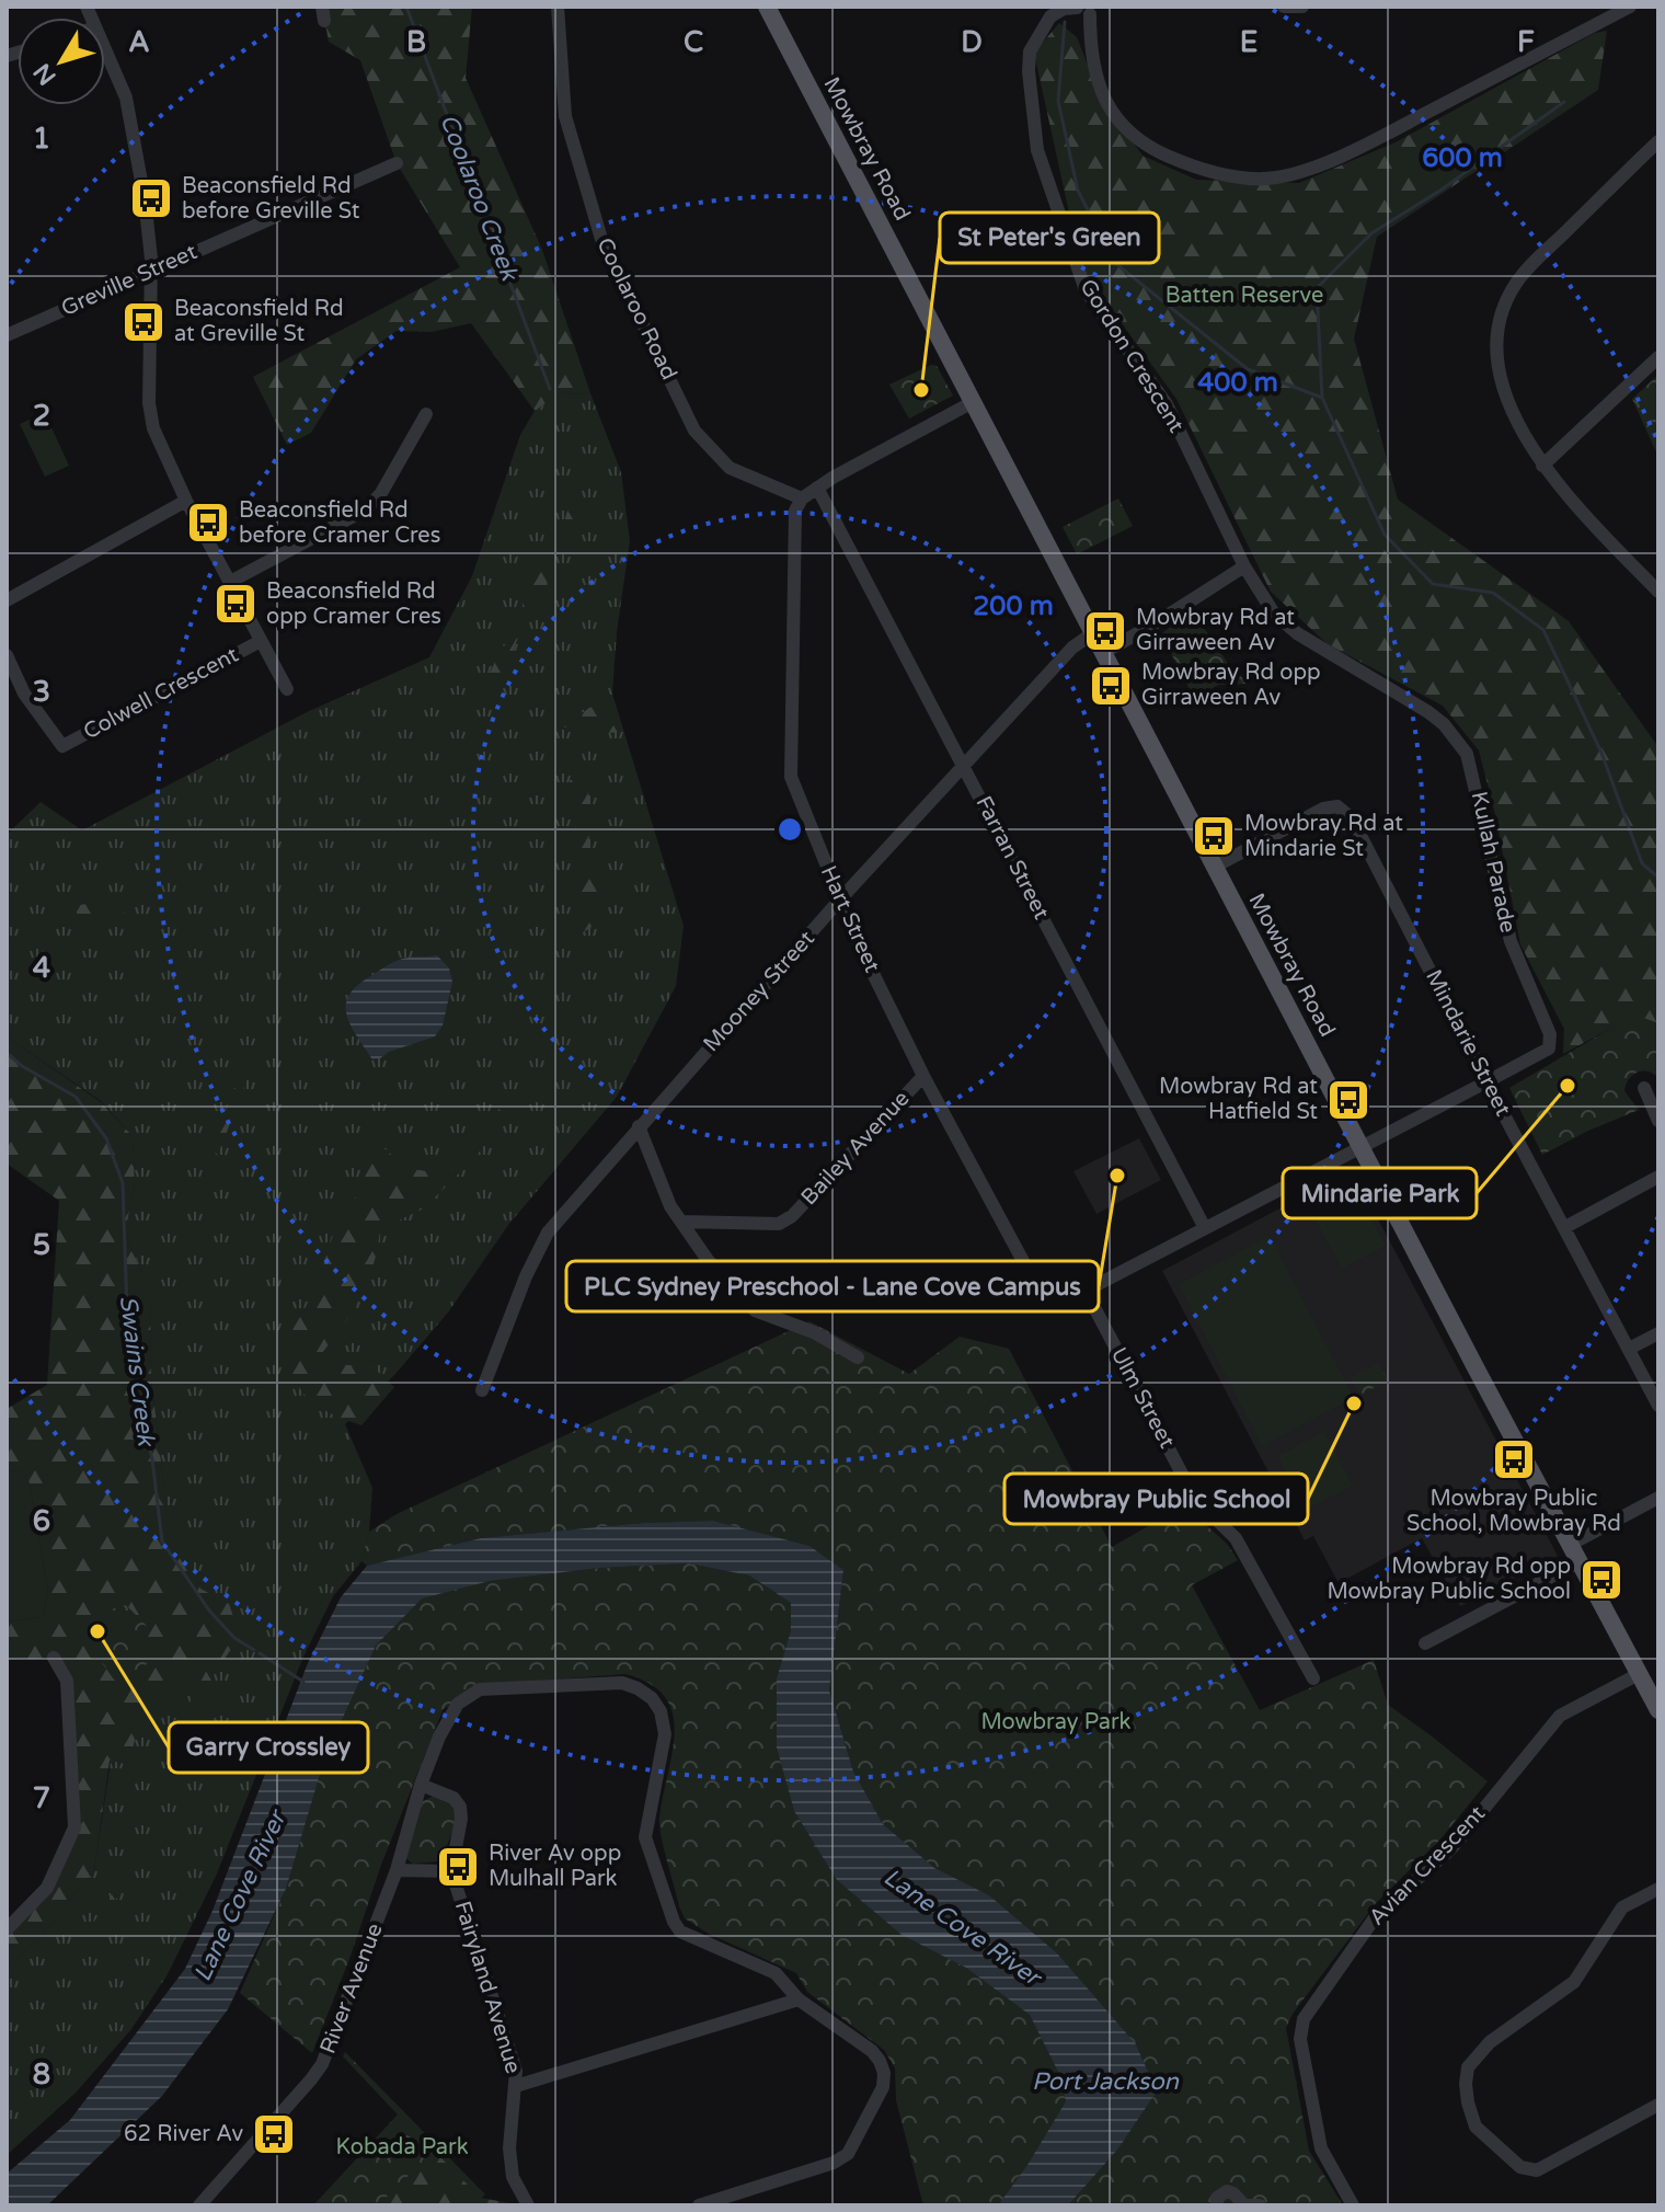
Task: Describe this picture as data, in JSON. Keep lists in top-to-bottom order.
{
  "streets": {
    "main road": ["Mowbray Road"],
    "street": [
      "Greville Street",
      "Coolaroo Road",
      "Gordon Crescent",
      "Colwell Crescent",
      "Farran Street",
      "Kullah Parade",
      "Hart Street",
      "Mooney Street",
      "Mindarie Street",
      "Bailey Avenue",
      "Ulm Street",
      "Avian Crescent",
      "Fairyland Avenue",
      "River Avenue"
    ]
  },
  "crossings": [
    ["Mowbray Road", "Kullah Parade"],
    ["Mowbray Road", "Mooney Street"],
    ["Mowbray Road", "Mindarie Street"],
    ["Mowbray Road", "Avian Crescent"],
    ["Coolaroo Road", "Hart Street"],
    ["Gordon Crescent", "Kullah Parade"],
    ["Farran Street", "Kullah Parade"],
    ["Farran Street", "Mooney Street"],
    ["Kullah Parade", "Hart Street"],
    ["Kullah Parade", "Mindarie Street"],
    ["Kullah Parade", "Ulm Street"],
    ["Hart Street", "Mooney Street"],
    ["Hart Street", "Bailey Avenue"]
  ],
  "water": [
    "Coolaroo Creek",
    "Swains Creek",
    "Lane Cove River",
    "Port Jackson"
  ],
  "parks": ["Batten Reserve", "Mowbray Park", "Kobada Park"],
  "places": {
    "bus stop": [
      "Beaconsfield Rd before Greville St",
      "Beaconsfield Rd at Greville St",
      "Beaconsfield Rd before Cramer Cres",
      "Beaconsfield Rd opp Cramer Cres",
      "Mowbray Rd at Girraween Av",
      "Mowbray Rd opp Girraween Av",
      "Mowbray Rd at Mindarie St",
      "Mowbray Rd at Hatfield St",
      "Mowbray Public School, Mowbray Rd",
      "Mowbray Rd opp Mowbray Public School",
      "River Av opp Mulhall Park",
      "62 River Av"
    ],
    "other": [
      "St Peter's Green",
      "Mindarie Park",
      "PLC Sydney Preschool - Lane Cove Campus",
      "Mowbray Public School",
      "Garry Crossley"
    ]
  },
  "north": "bottom left",
  "grid": {
    "columns": [
      "A",
      "B",
      "C",
      "D",
      "E",
      "F"
    ],
    "rows": [
      "1",
      "2",
      "3",
      "4",
      "5",
      "6",
      "7",
      "8"
    ]
  },
  "rings": ["600 m", "400 m", "200 m"]
}
